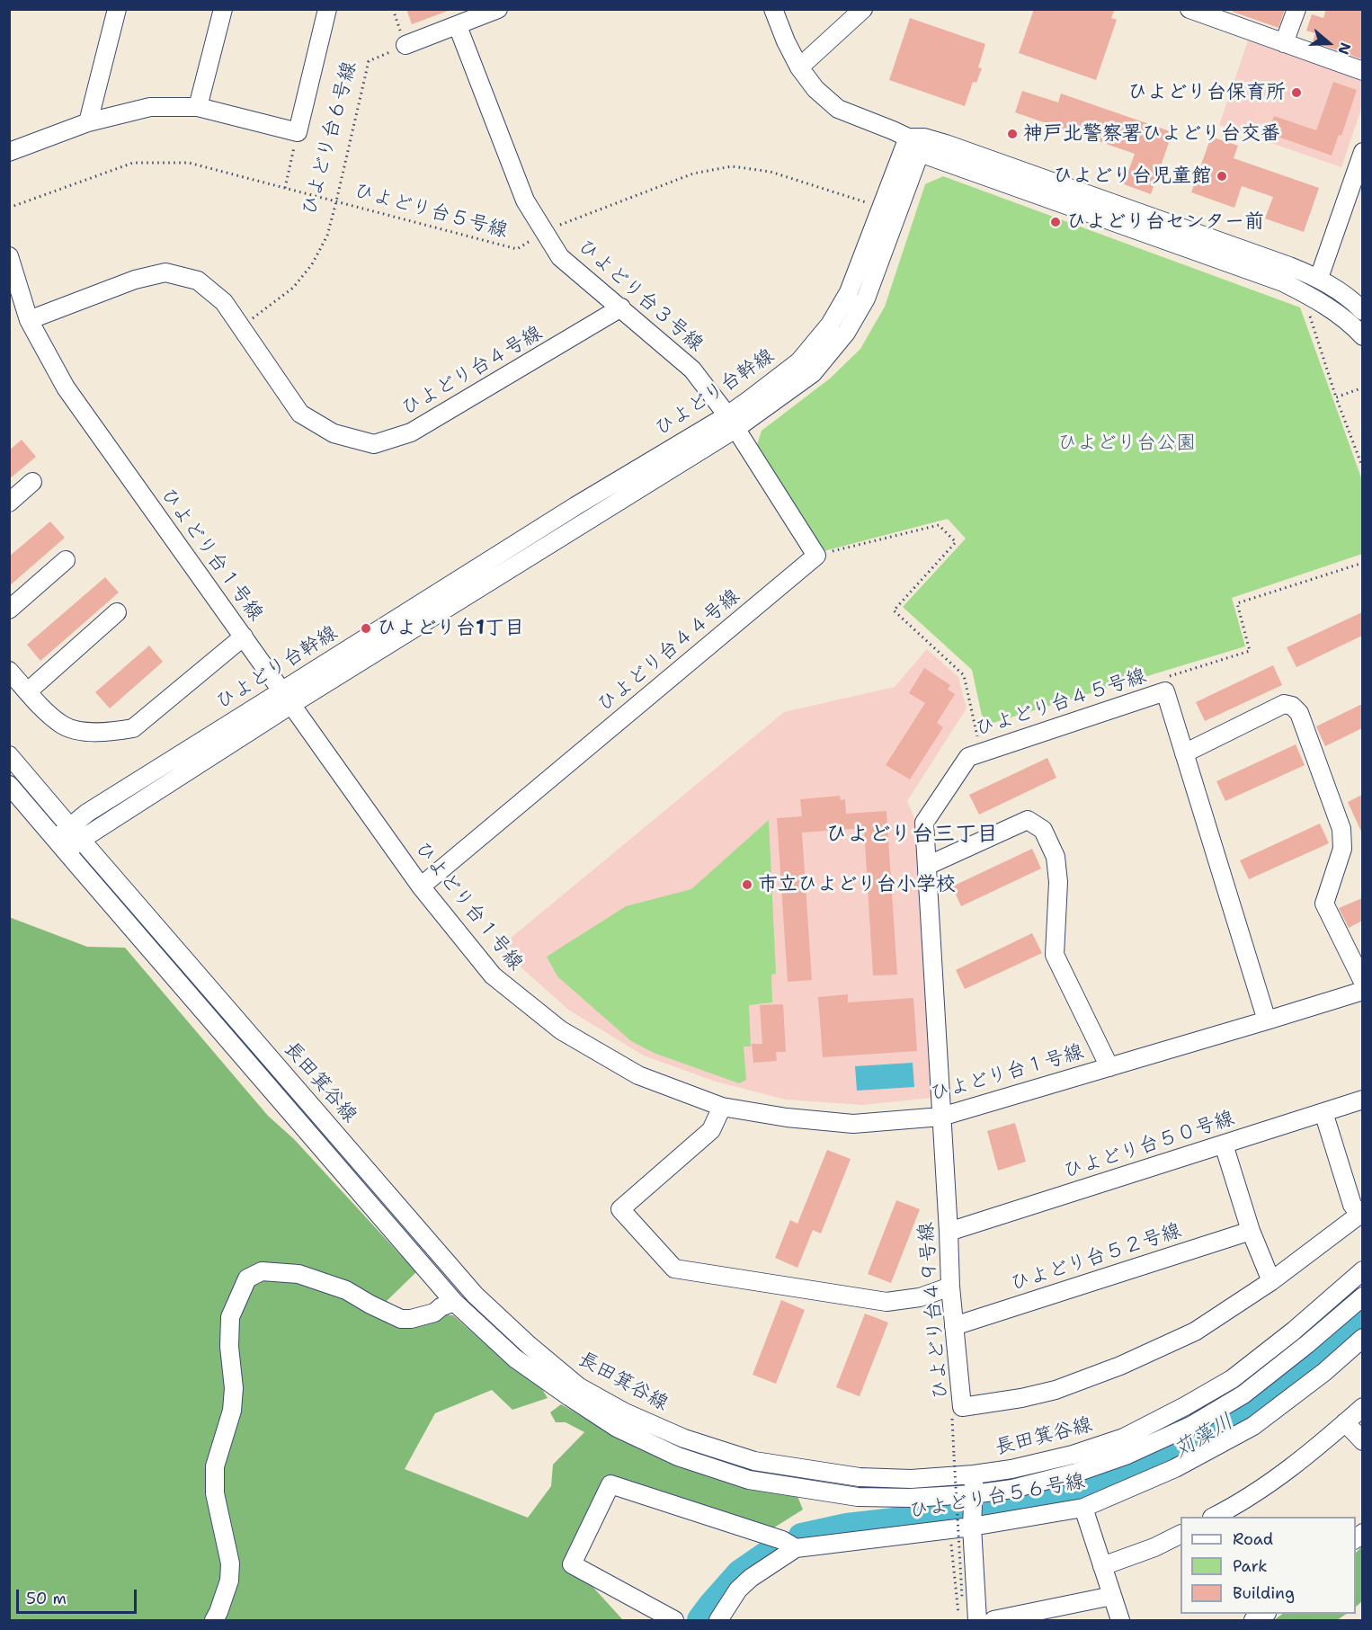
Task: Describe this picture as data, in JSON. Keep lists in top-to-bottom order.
{
  "streets": {
    "street": [
      "ひよどり台３号線",
      "ひよどり台４号線",
      "ひよどり台幹線",
      "ひよどり台１号線",
      "ひよどり台４４号線",
      "ひよどり台４５号線",
      "長田箕谷線",
      "ひよどり台５０号線",
      "ひよどり台５２号線",
      "ひよどり台４９号線",
      "ひよどり台５６号線"
    ],
    "path": ["ひよどり台６号線", "ひよどり台５号線"]
  },
  "crossings": [
    ["ひよどり台６号線", "ひよどり台５号線"],
    ["ひよどり台６号線", "ひよどり台４号線"],
    ["ひよどり台５号線", "ひよどり台３号線"],
    ["ひよどり台３号線", "ひよどり台４号線"],
    ["ひよどり台３号線", "ひよどり台幹線"],
    ["ひよどり台４号線", "ひよどり台１号線"],
    ["ひよどり台幹線", "ひよどり台１号線"],
    ["ひよどり台幹線", "長田箕谷線"],
    ["ひよどり台１号線", "ひよどり台４４号線"],
    ["ひよどり台１号線", "ひよどり台４５号線"],
    ["ひよどり台１号線", "ひよどり台４９号線"],
    ["ひよどり台４５号線", "ひよどり台４９号線"],
    ["ひよどり台５０号線", "ひよどり台４９号線"],
    ["ひよどり台５２号線", "ひよどり台４９号線"]
  ],
  "districts": ["ひよどり台三丁目"],
  "water": ["苅藻川"],
  "parks": ["ひよどり台公園"],
  "places": [
    "ひよどり台保育所",
    "神戸北警察署ひよどり台交番",
    "ひよどり台児童館",
    "ひよどり台センター前",
    "ひよどり台1丁目",
    "市立ひよどり台小学校"
  ],
  "legend": ["Road", "Park", "Building"],
  "scale_bar": "50 m",
  "north": "right"
}
